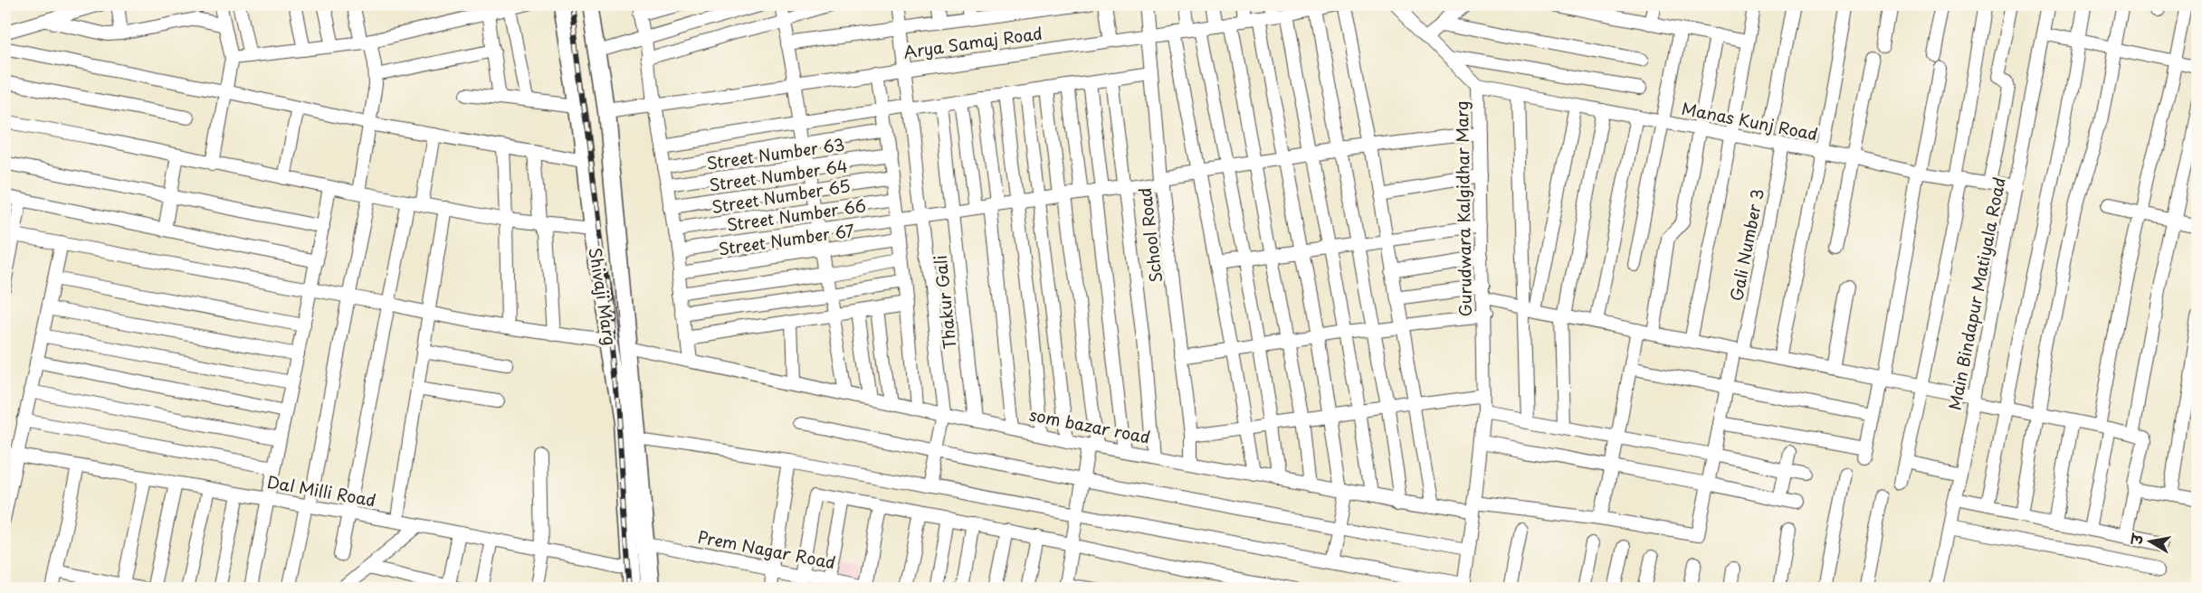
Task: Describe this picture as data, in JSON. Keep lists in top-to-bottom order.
{
  "streets": {
    "main road": ["Shivaji Marg"],
    "street": [
      "Arya Samaj Road",
      "Manas Kunj Road",
      "Street Number 63",
      "Street Number 64",
      "Street Number 65",
      "Gurudwara Kalgidhar Marg",
      "Street Number 66",
      "School Road",
      "Street Number 67",
      "Gali Number 3",
      "Main Bindapur Matiyala Road",
      "Thakur Gali",
      "som bazar road",
      "Dal Milli Road",
      "Prem Nagar Road"
    ]
  },
  "crossings": [
    ["Arya Samaj Road", "School Road"],
    ["Arya Samaj Road", "Shivaji Marg"],
    ["Manas Kunj Road", "Gurudwara Kalgidhar Marg"],
    ["Manas Kunj Road", "Gali Number 3"],
    ["Manas Kunj Road", "Main Bindapur Matiyala Road"],
    ["Gurudwara Kalgidhar Marg", "som bazar road"],
    ["School Road", "som bazar road"],
    ["Gali Number 3", "som bazar road"],
    ["Shivaji Marg", "som bazar road"],
    ["Shivaji Marg", "Dal Milli Road"],
    ["Shivaji Marg", "Prem Nagar Road"],
    ["Thakur Gali", "som bazar road"]
  ],
  "north": "left"
}
